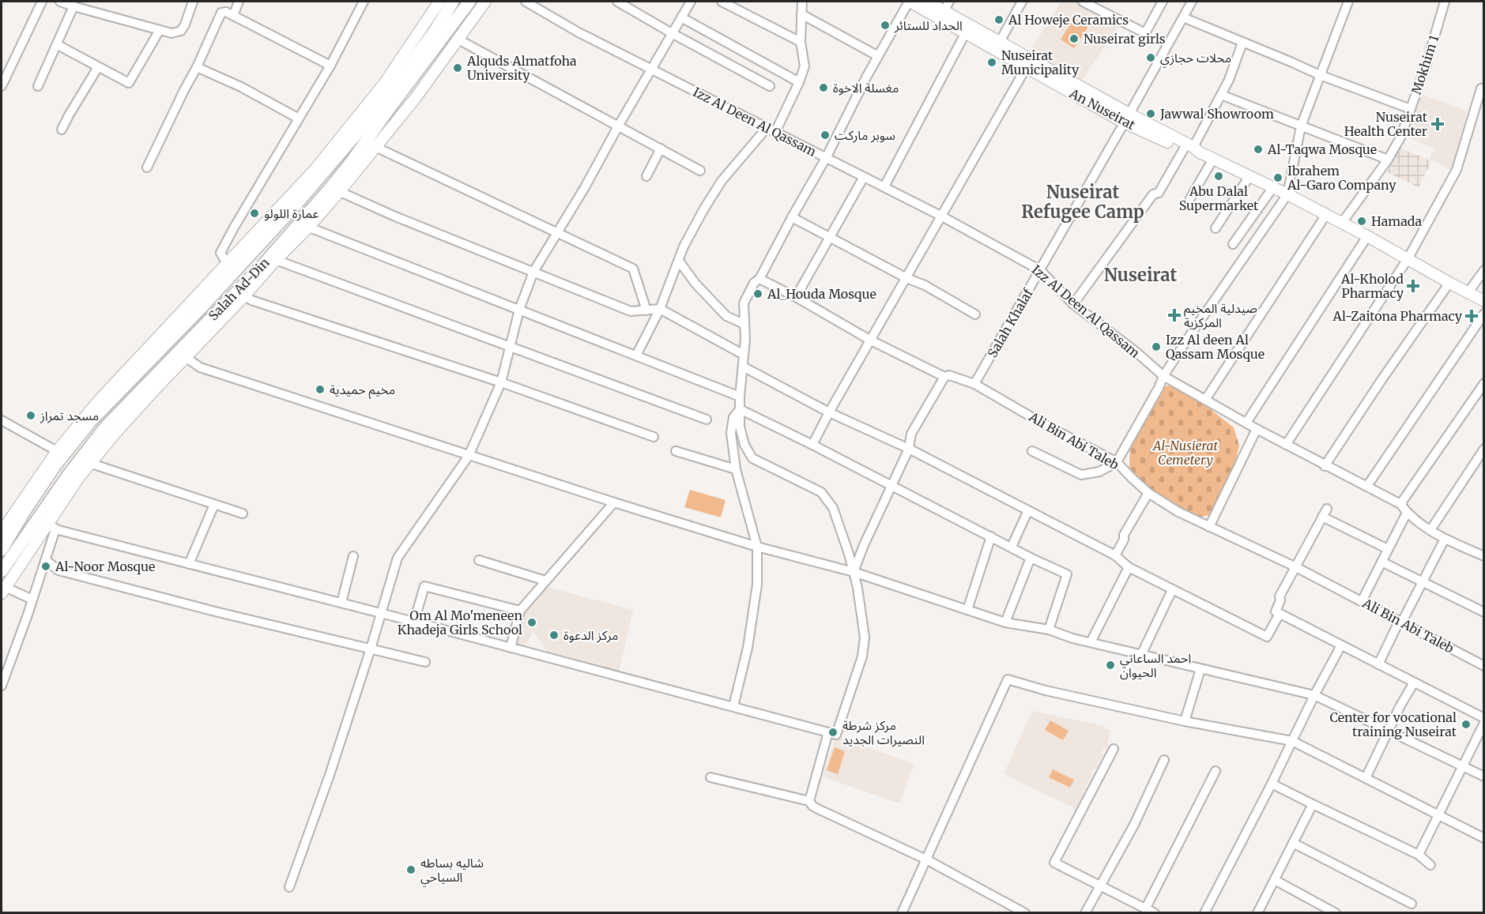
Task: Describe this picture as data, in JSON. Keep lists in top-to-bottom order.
{
  "streets": {
    "highway": ["Salah Ad-Din"],
    "main road": ["An Nuseirat"],
    "street": [
      "Mokhim 1",
      "Izz Al Deen Al Qassam",
      "Salah Khalaf",
      "Ali Bin Abi Taleb"
    ]
  },
  "crossings": [
    ["Mokhim 1", "An Nuseirat"],
    ["An Nuseirat", "Salah Khalaf"],
    ["Izz Al Deen Al Qassam", "Salah Khalaf"],
    ["Salah Khalaf", "Ali Bin Abi Taleb"]
  ],
  "districts": ["Nuseirat Refugee Camp", "Nuseirat"],
  "parks": ["Al-Nusierat Cemetery"],
  "places": {
    "other": [
      "Al Howeje Ceramics",
      "الحداد للستائر",
      "Nuseirat girls",
      "محلات حجازي",
      "Nuseirat Municipality",
      "Alquds Almatfoha University",
      "مغسلة الاخوة",
      "Jawwal Showroom",
      "سوبر ماركت",
      "Al-Taqwa Mosque",
      "Abu Dalal Supermarket",
      "Ibrahem Al-Garo Company",
      "عمارة اللولو",
      "Hamada",
      "Al_Houda Mosque",
      "Izz Al deen Al Qassam Mosque",
      "مخيم حميدية",
      "مسجد تمراز",
      "Al-Noor Mosque",
      "Om Al Mo'meneen Khadeja Girls School",
      "مركز الدعوة",
      "احمد الساعاتي الحيوان",
      "Center for vocational training Nuseirat",
      "مركز شرطة النصيرات الجديد",
      "شاليه بساطه السياحي"
    ],
    "health": [
      "Nuseirat Health Center",
      "Al-Kholod Pharmacy",
      "صيدلية المخيم المركزية",
      "Al-Zaitona Pharmacy"
    ]
  }
}
